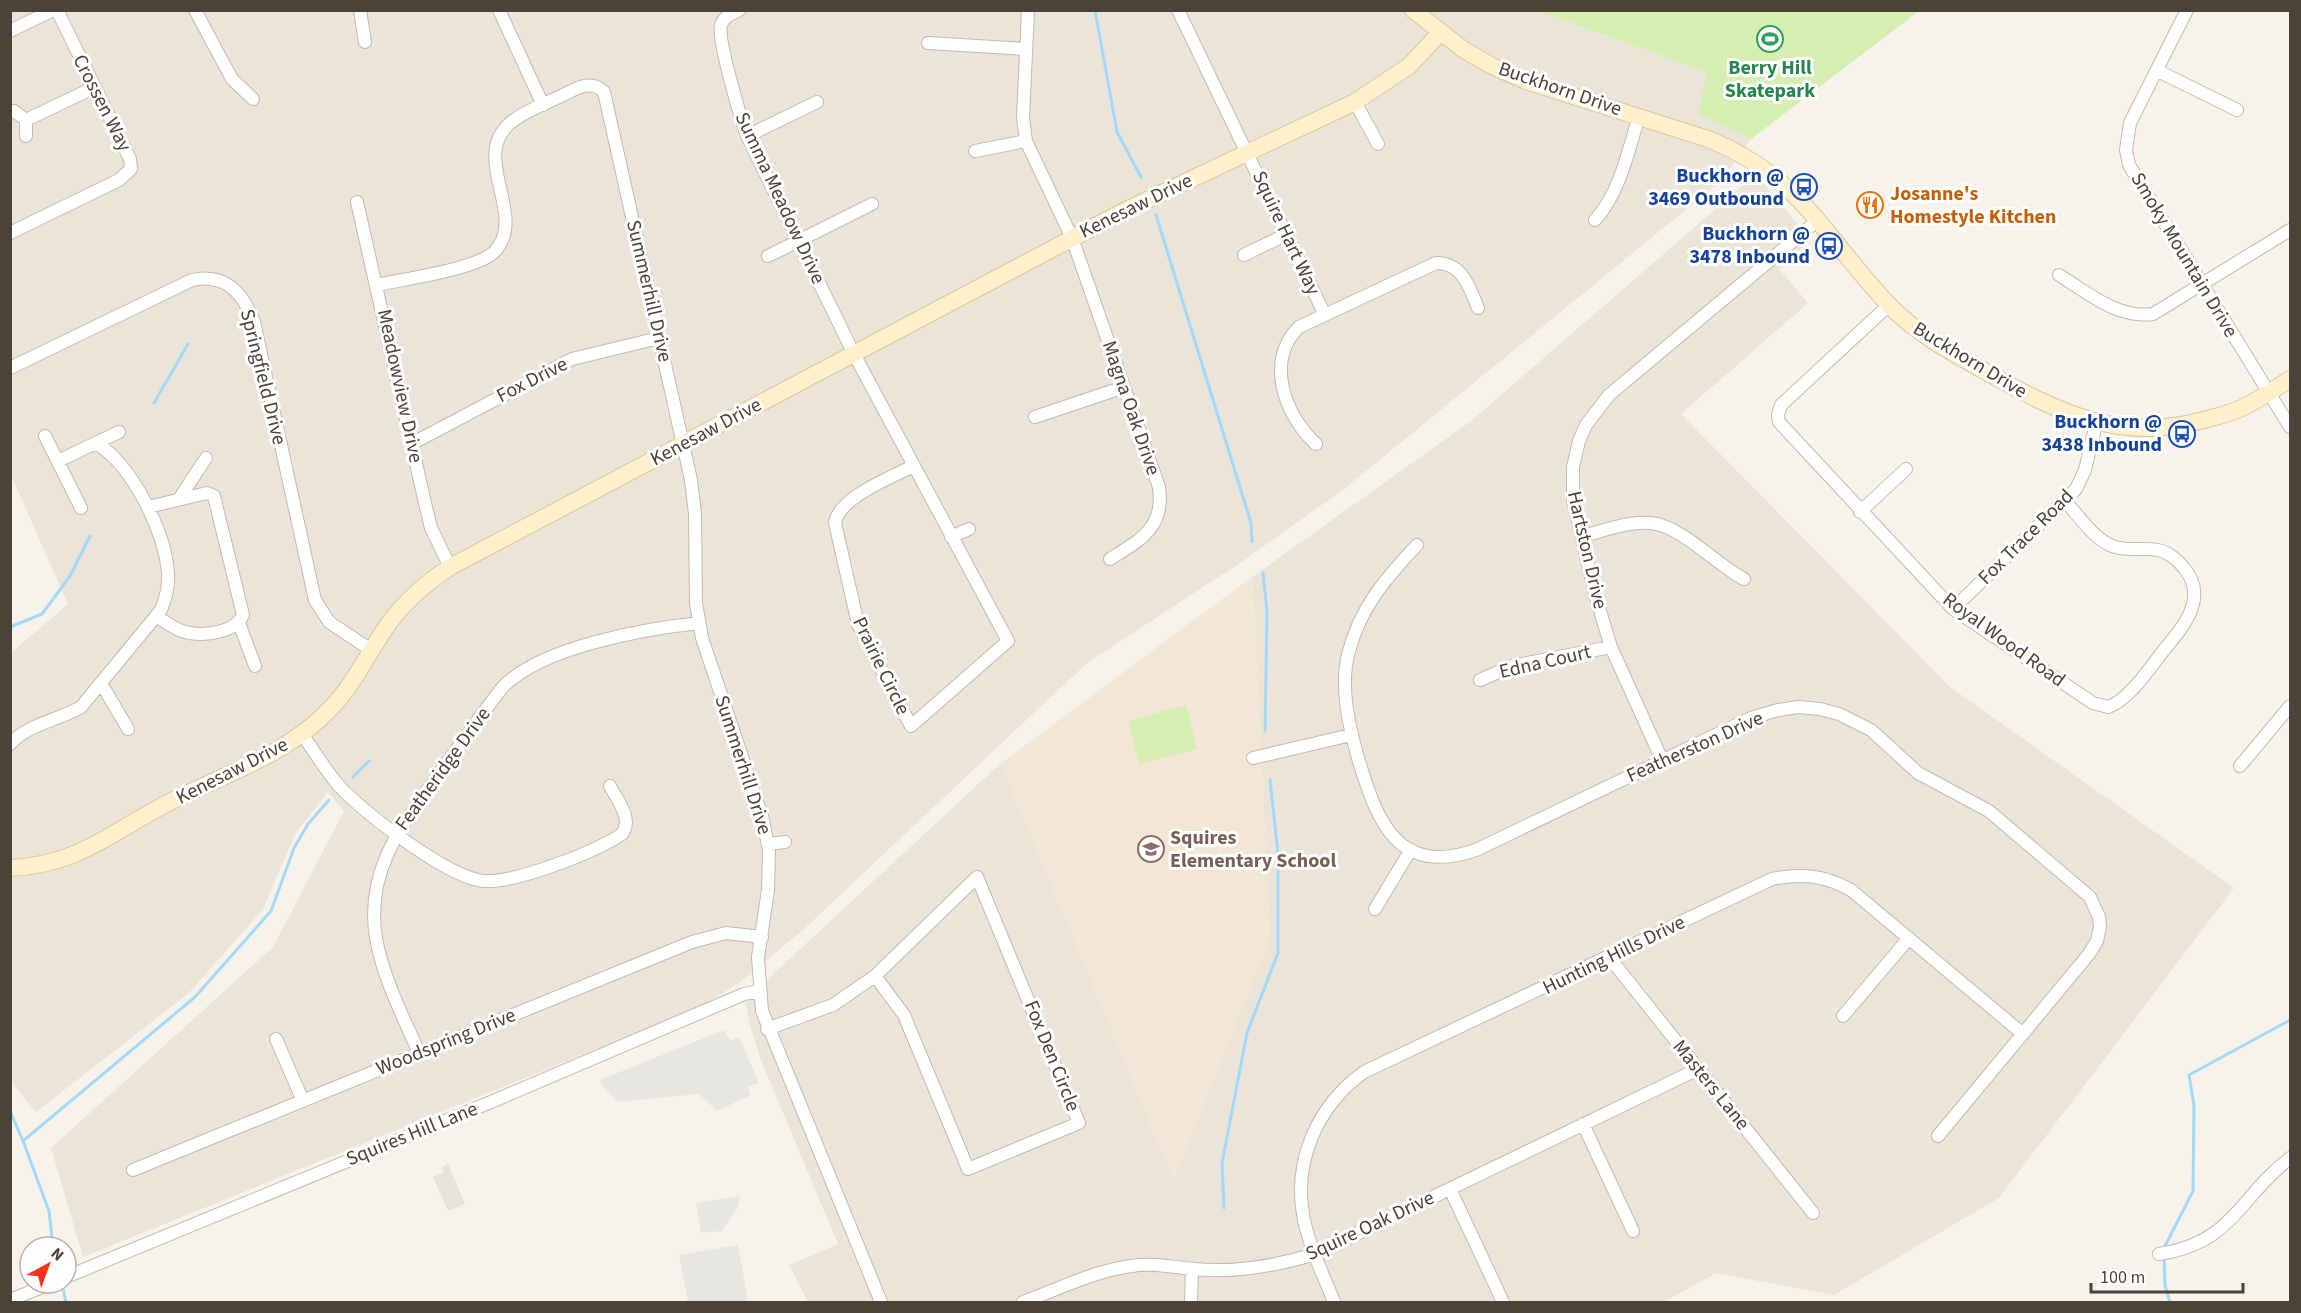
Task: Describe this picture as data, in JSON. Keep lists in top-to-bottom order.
{
  "streets": {
    "street": [
      "Buckhorn Drive",
      "Crossen Way",
      "Summa Meadow Drive",
      "Kenesaw Drive",
      "Squire Hart Way",
      "Smoky Mountain Drive",
      "Summerhill Drive",
      "Springfield Drive",
      "Fox Drive",
      "Meadowview Drive",
      "Magna Oak Drive",
      "Fox Trace Road",
      "Hartston Drive",
      "Royal Wood Road",
      "Edna Court",
      "Prairie Circle",
      "Featherston Drive",
      "Featheridge Drive",
      "Hunting Hills Drive",
      "Woodspring Drive",
      "Fox Den Circle",
      "Masters Lane",
      "Squires Hill Lane",
      "Squire Oak Drive"
    ]
  },
  "crossings": [
    ["Buckhorn Drive", "Kenesaw Drive"],
    ["Buckhorn Drive", "Smoky Mountain Drive"],
    ["Buckhorn Drive", "Fox Trace Road"],
    ["Buckhorn Drive", "Hartston Drive"],
    ["Buckhorn Drive", "Royal Wood Road"],
    ["Summa Meadow Drive", "Kenesaw Drive"],
    ["Summa Meadow Drive", "Prairie Circle"],
    ["Kenesaw Drive", "Squire Hart Way"],
    ["Kenesaw Drive", "Summerhill Drive"],
    ["Kenesaw Drive", "Springfield Drive"],
    ["Kenesaw Drive", "Meadowview Drive"],
    ["Kenesaw Drive", "Magna Oak Drive"],
    ["Kenesaw Drive", "Prairie Circle"],
    ["Summerhill Drive", "Fox Drive"],
    ["Summerhill Drive", "Meadowview Drive"],
    ["Summerhill Drive", "Featheridge Drive"],
    ["Summerhill Drive", "Woodspring Drive"],
    ["Summerhill Drive", "Fox Den Circle"],
    ["Summerhill Drive", "Squires Hill Lane"],
    ["Fox Drive", "Meadowview Drive"],
    ["Fox Trace Road", "Royal Wood Road"],
    ["Hartston Drive", "Edna Court"],
    ["Hartston Drive", "Featherston Drive"],
    ["Featherston Drive", "Hunting Hills Drive"],
    ["Featheridge Drive", "Woodspring Drive"],
    ["Hunting Hills Drive", "Masters Lane"],
    ["Hunting Hills Drive", "Squire Oak Drive"],
    ["Masters Lane", "Squire Oak Drive"]
  ],
  "places": {
    "sports": ["Berry Hill Skatepark"],
    "bus stop": ["Buckhorn @ 3469 Outbound", "Buckhorn @ 3478 Inbound", "Buckhorn @ 3438 Inbound"],
    "restaurant": ["Josanne's Homestyle Kitchen"],
    "school or university": ["Squires Elementary School"]
  },
  "scale_bar": "100 m",
  "north": "top right"
}
